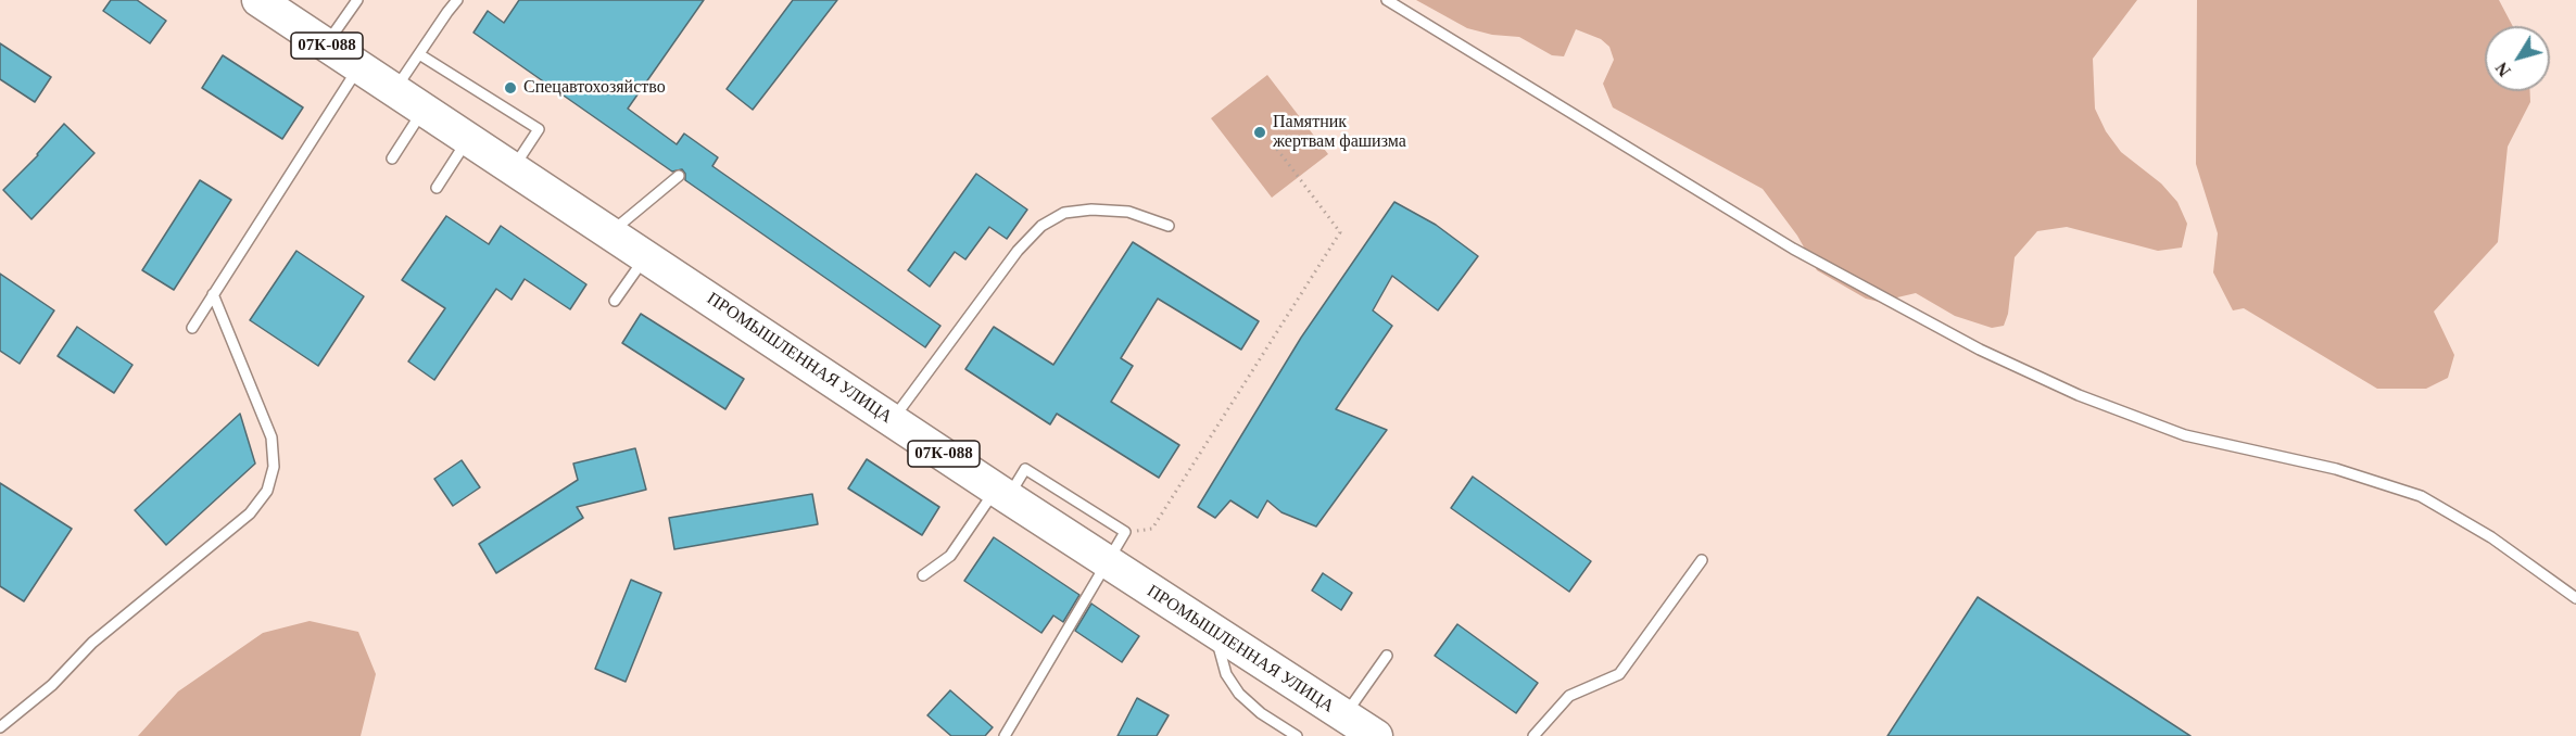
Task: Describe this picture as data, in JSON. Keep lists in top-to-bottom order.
{
  "streets": {
    "main road": ["07К-088", "ПРОМЫШЛЕННАЯ УЛИЦА"]
  },
  "places": ["Спецавтохозяйство", "Памятник жертвам фашизма"],
  "north": "bottom left"
}
